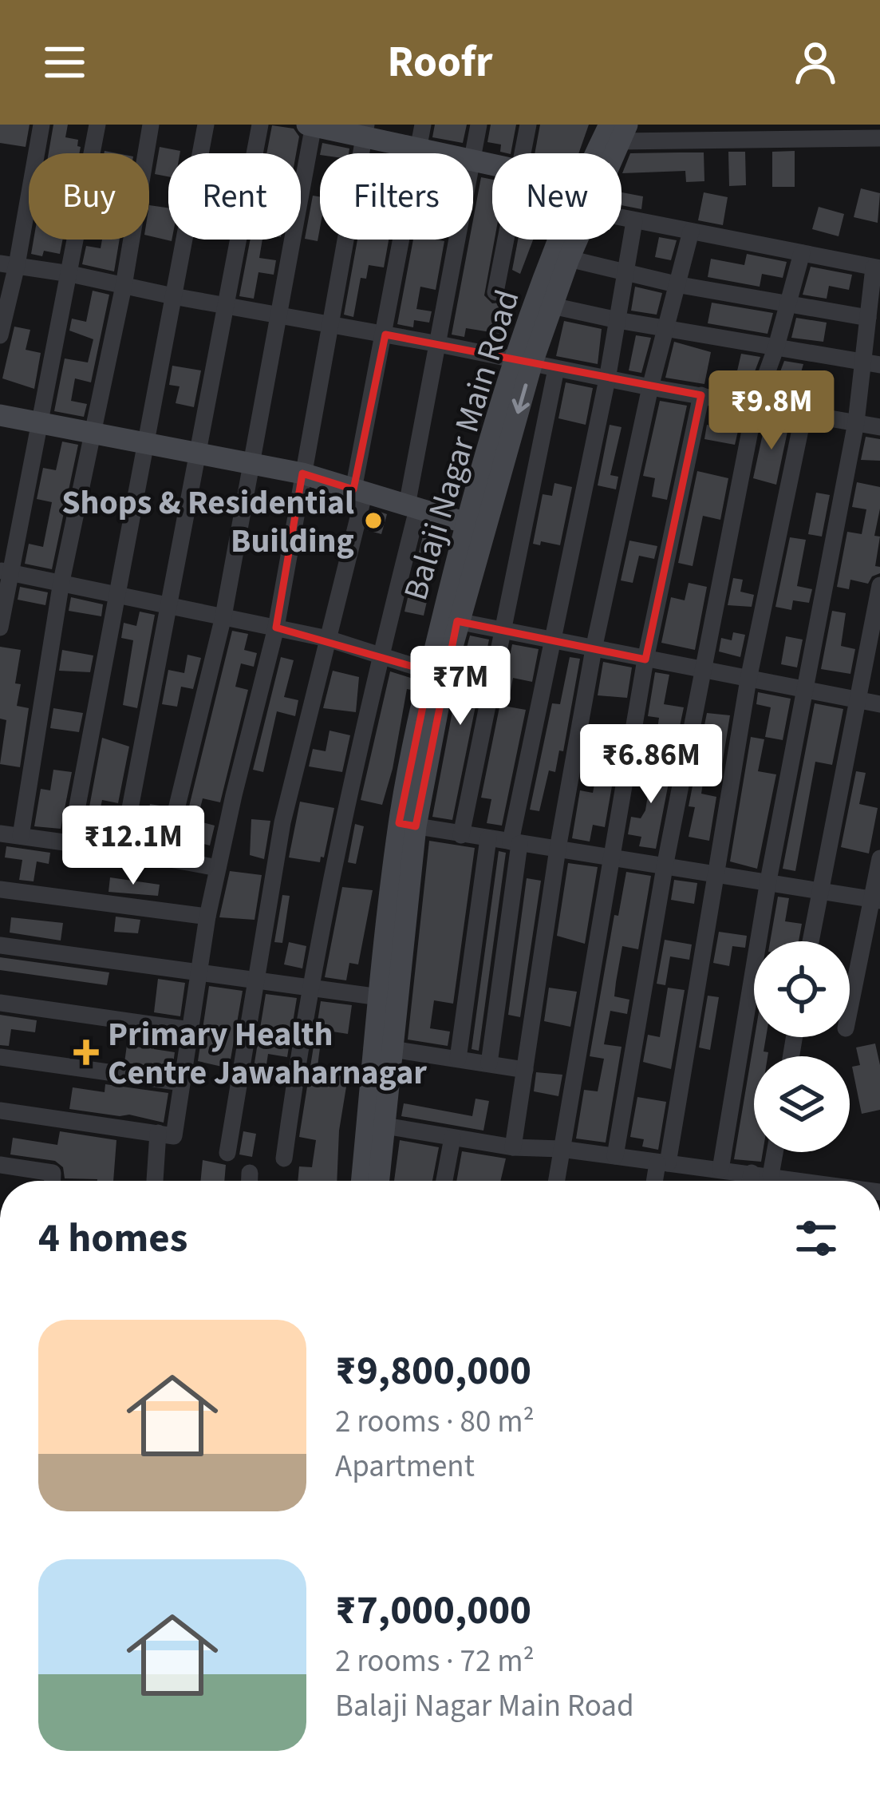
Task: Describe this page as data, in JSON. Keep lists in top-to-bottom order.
{
  "streets": {
    "street": ["Balaji Nagar Main Road"]
  },
  "places": {
    "other": ["Shops & Residential Building"],
    "health": ["Primary Health Centre Jawaharnagar"]
  },
  "page": {
    "header": "Roofr",
    "chip": [
      "Buy",
      "Rent",
      "Filters",
      "New"
    ],
    "price": [
      "₹9.8M",
      "₹7M",
      "₹6.86M",
      "₹12.1M"
    ],
    "heading": "4 homes",
    "list": [
      {
        "name": "₹9,800,000",
        "note": "2 rooms · 80 m² · Apartment"
      },
      {
        "name": "₹7,000,000",
        "note": "2 rooms · 72 m² · Balaji Nagar Main Road"
      }
    ]
  }
}
